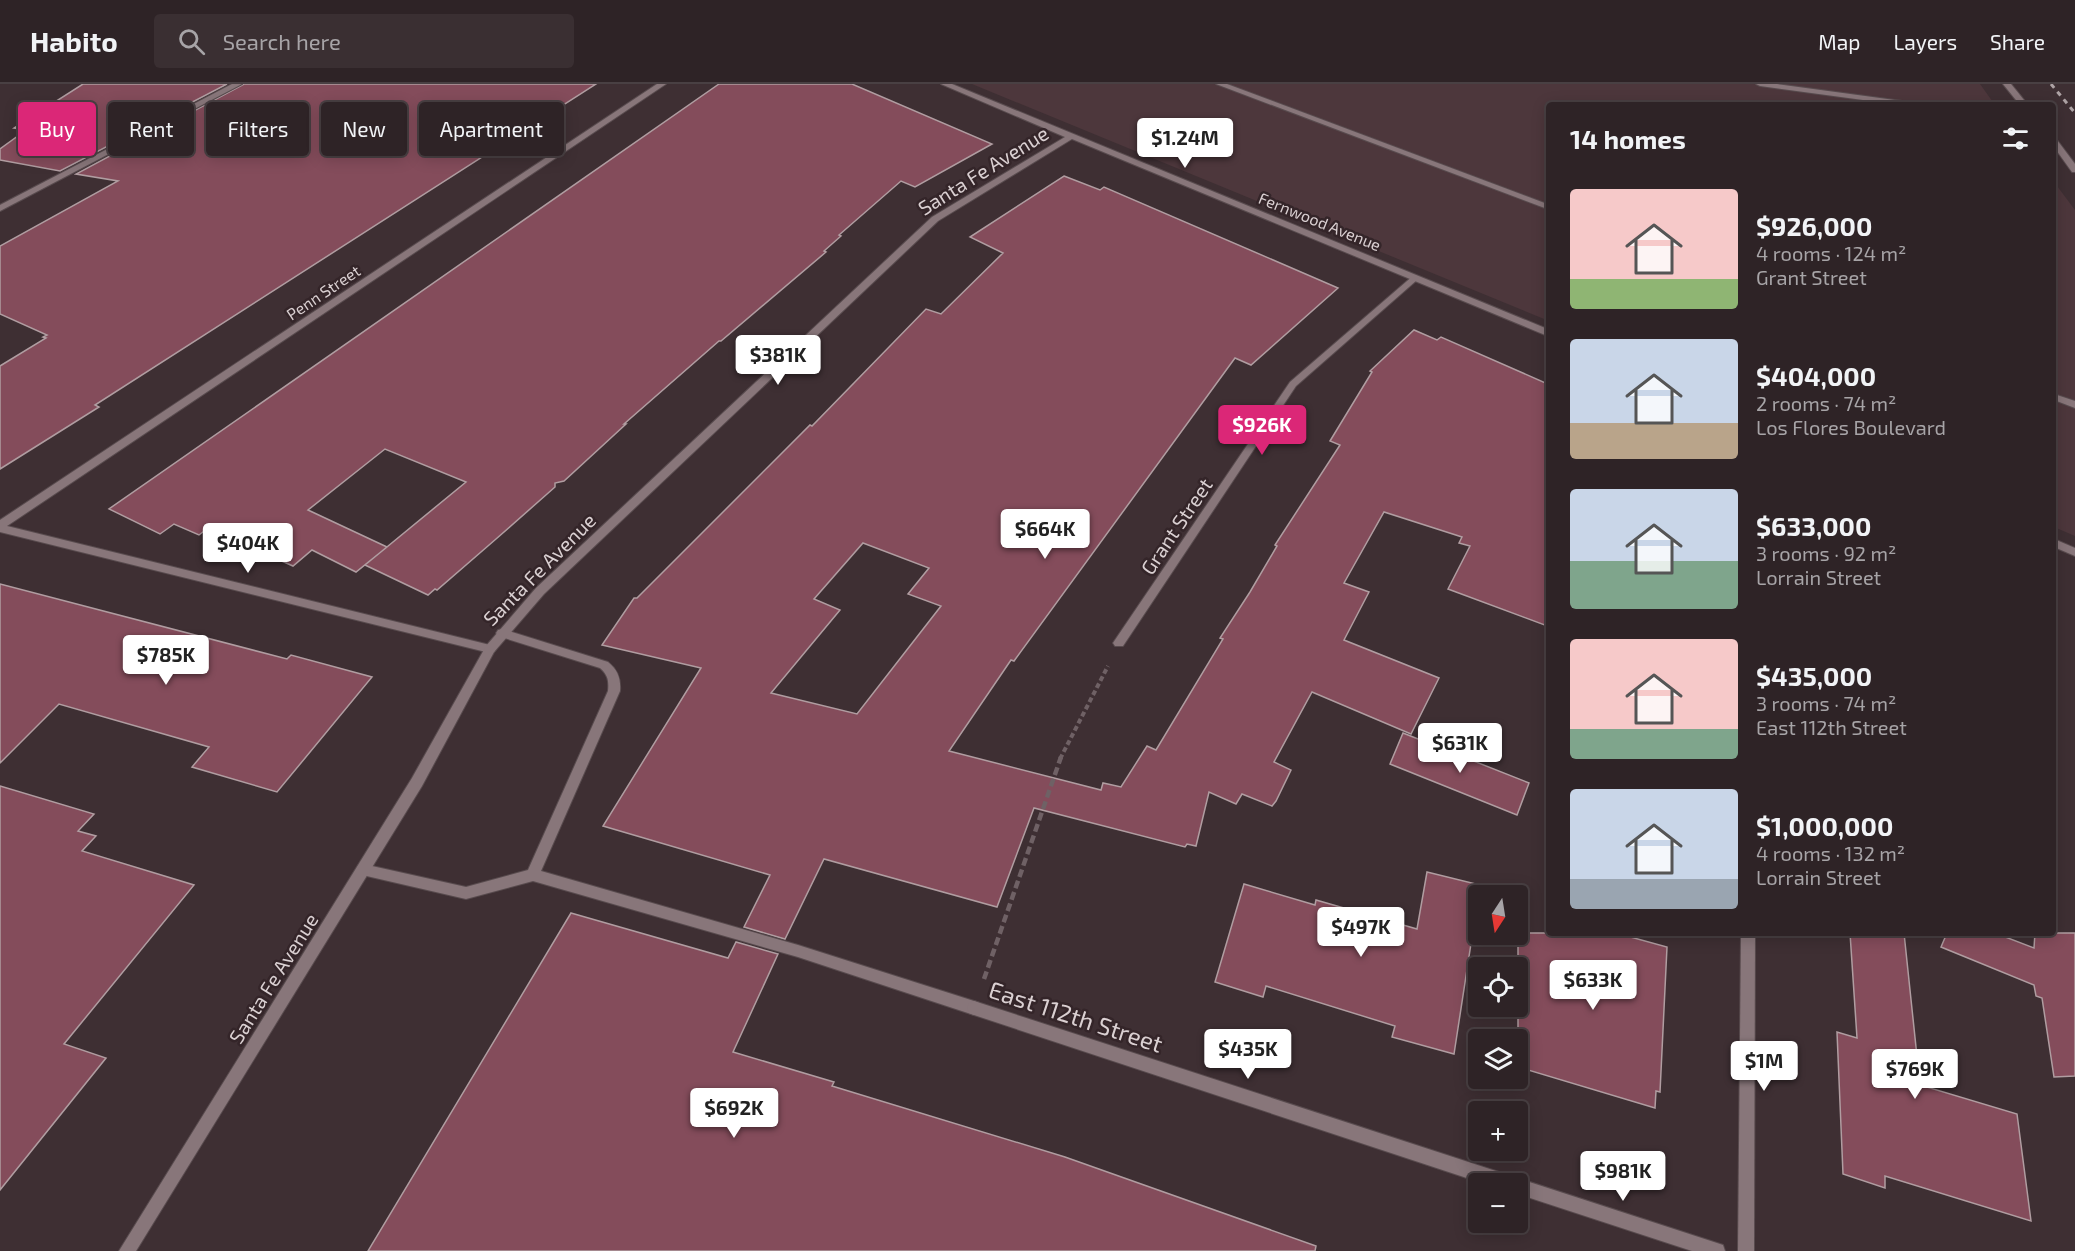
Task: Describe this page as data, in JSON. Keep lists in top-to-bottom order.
{
  "streets": {
    "street": [
      "Santa Fe Avenue",
      "Fernwood Avenue",
      "Penn Street",
      "Grant Street",
      "East 112th Street"
    ]
  },
  "crossings": [
    ["Santa Fe Avenue", "Fernwood Avenue"],
    ["Fernwood Avenue", "Grant Street"]
  ],
  "north": "bottom",
  "page": {
    "header": "Habito",
    "search": "Search here",
    "nav": ["Map", "Layers", "Share"],
    "chip": [
      "Buy",
      "Rent",
      "Filters",
      "New",
      "Apartment"
    ],
    "heading": "14 homes",
    "price": [
      "$1.24M",
      "$381K",
      "$926K",
      "$664K",
      "$404K",
      "$785K",
      "$631K",
      "$497K",
      "$633K",
      "$435K",
      "$1M",
      "$769K",
      "$692K",
      "$981K"
    ],
    "list": [
      {
        "name": "$926,000",
        "note": "4 rooms · 124 m² · Grant Street"
      },
      {
        "name": "$404,000",
        "note": "2 rooms · 74 m² · Los Flores Boulevard"
      },
      {
        "name": "$633,000",
        "note": "3 rooms · 92 m² · Lorrain Street"
      },
      {
        "name": "$435,000",
        "note": "3 rooms · 74 m² · East 112th Street"
      },
      {
        "name": "$1,000,000",
        "note": "4 rooms · 132 m² · Lorrain Street"
      }
    ],
    "map_buttons": ["+", "−"]
  }
}
